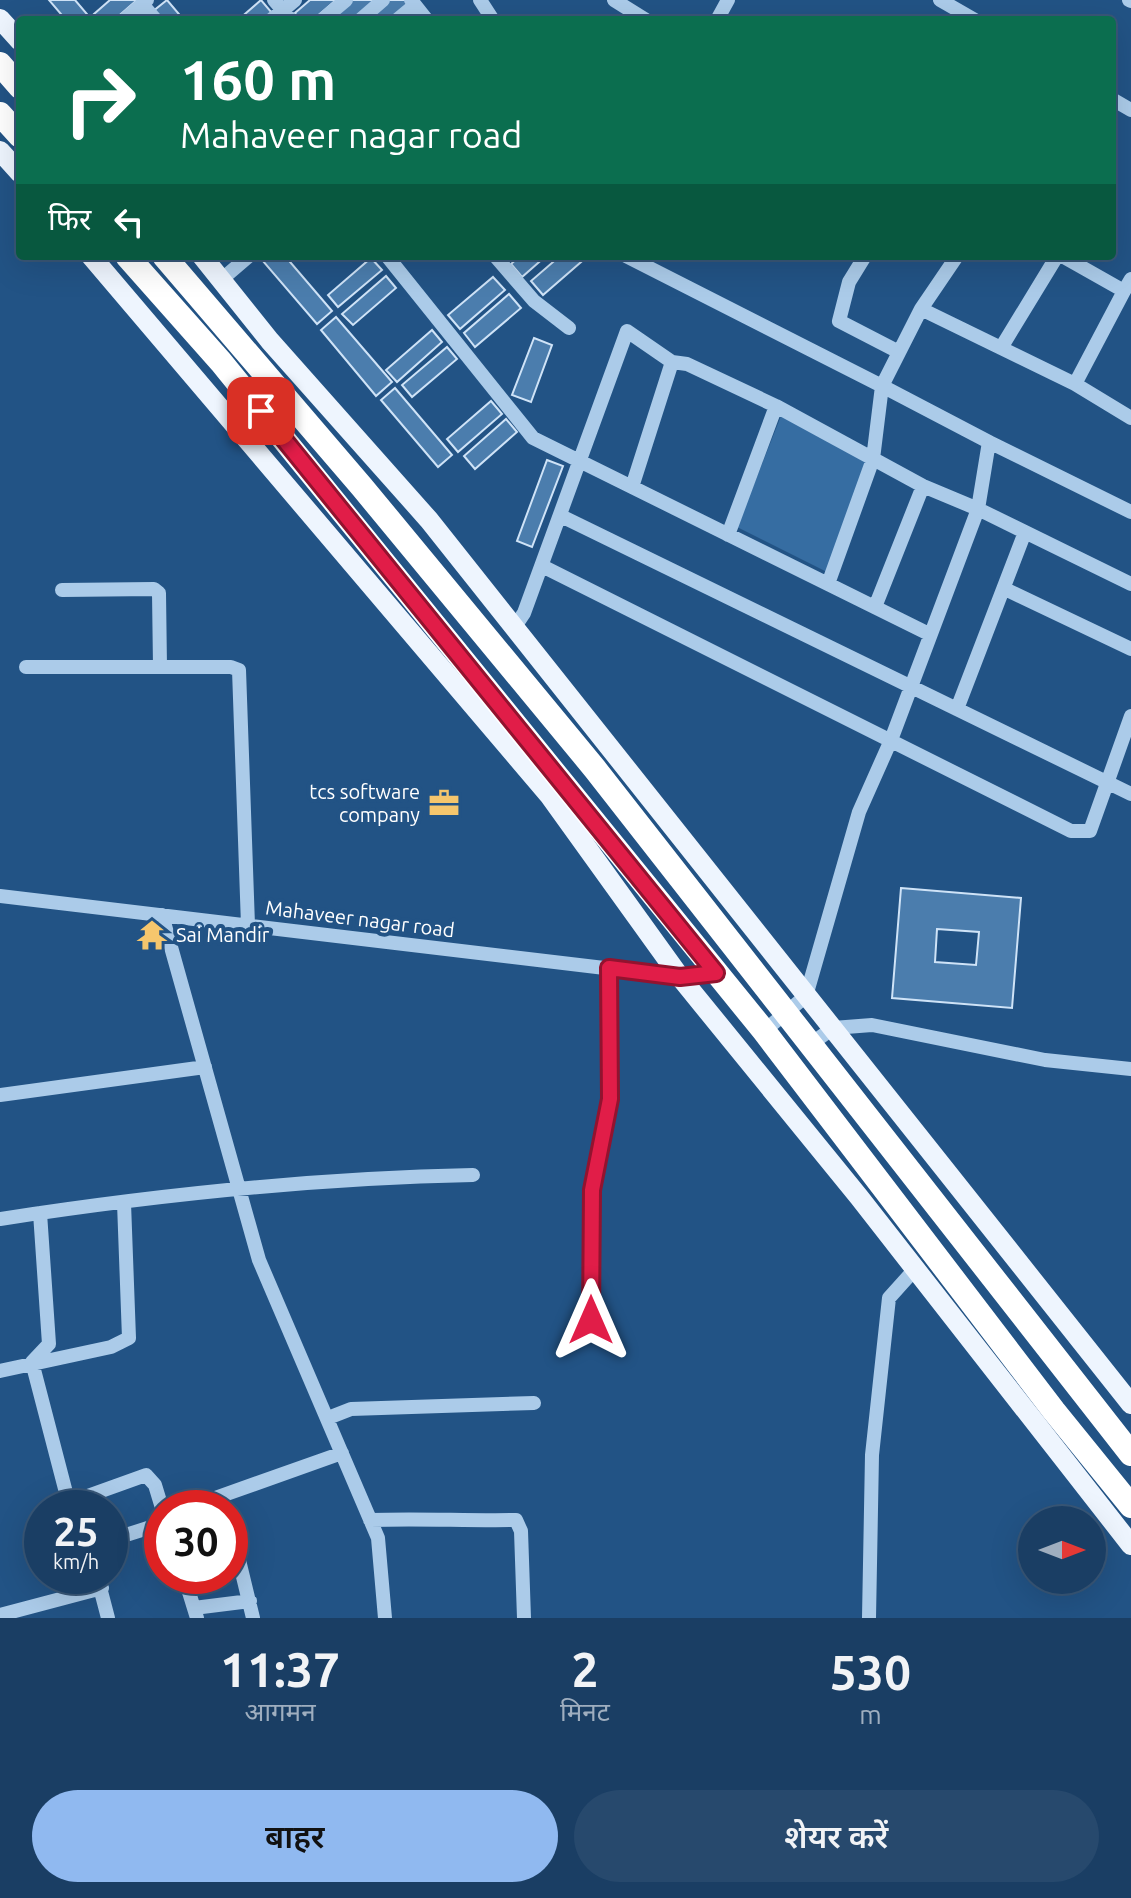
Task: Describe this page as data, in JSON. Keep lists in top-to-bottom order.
{
  "streets": {
    "street": ["Mahaveer nagar road"]
  },
  "places": {
    "office": ["tcs software company"],
    "temple": ["Sai Mandir"]
  },
  "north": "right",
  "page": {
    "turn": ["160 m", "Mahaveer nagar road"],
    "then": "फिर",
    "speed": "25 km/h",
    "limit": "30",
    "eta": [
      "11:37",
      "आगमन",
      "2",
      "मिनट",
      "530",
      "m"
    ],
    "buttons": ["बाहर", "शेयर करें"]
  }
}
